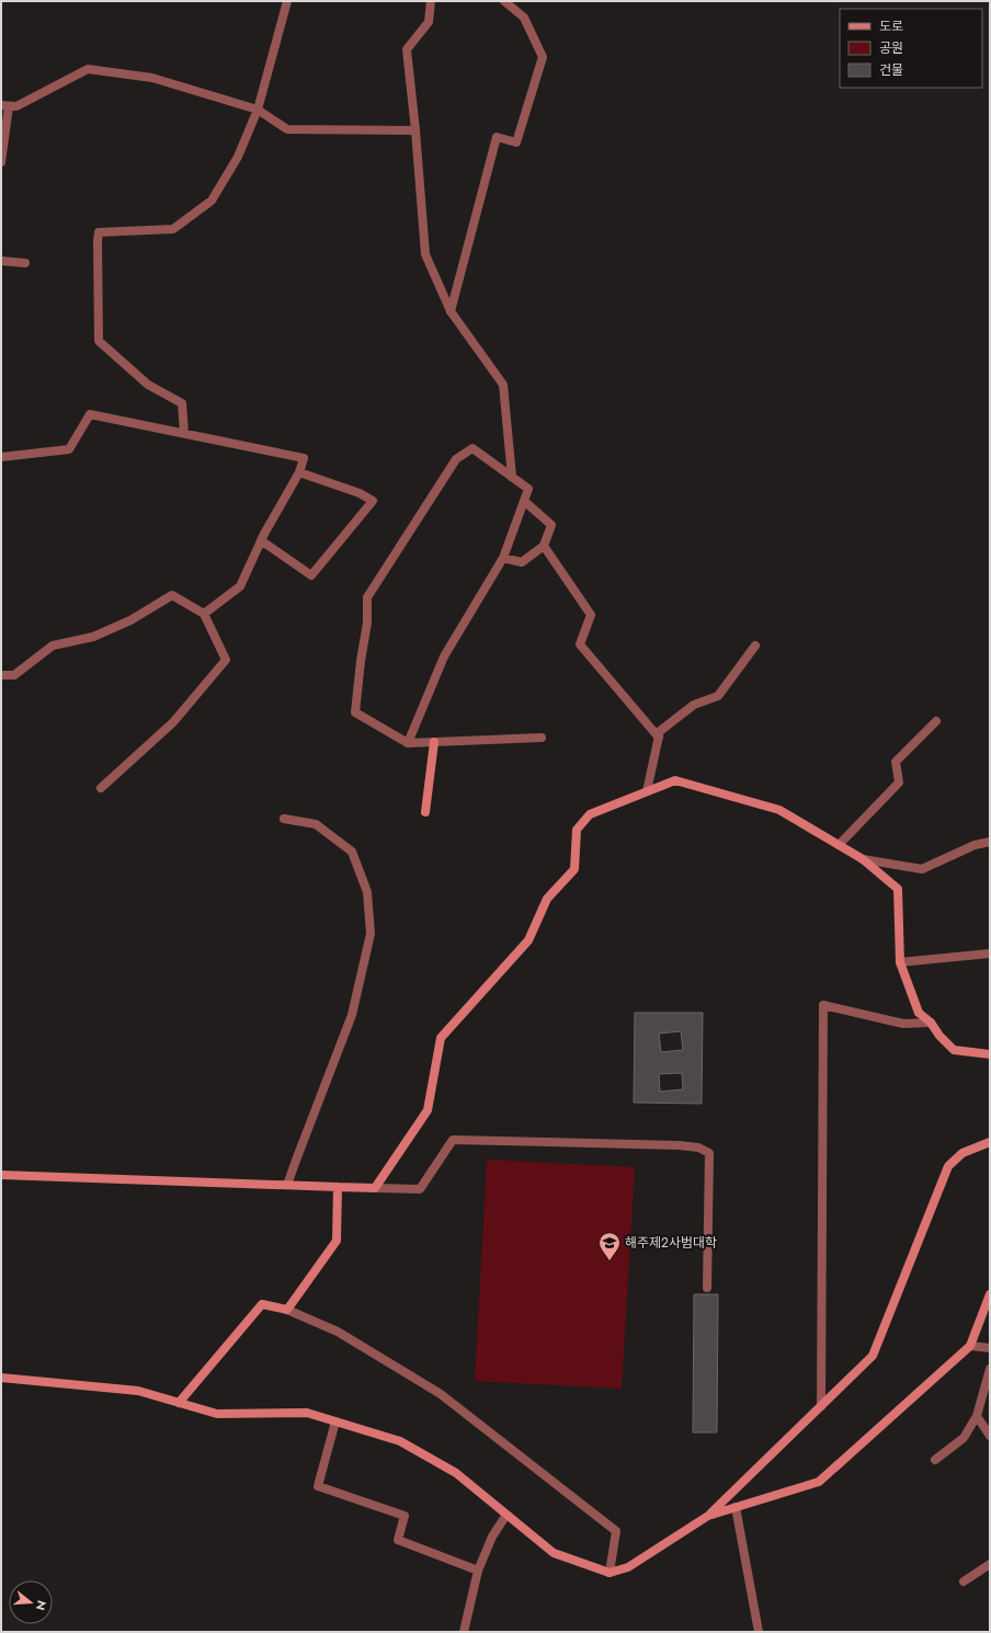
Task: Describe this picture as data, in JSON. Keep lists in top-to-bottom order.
{
  "places": {
    "school or university": ["해주제2사범대학"]
  },
  "legend": ["도로", "공원", "건물"],
  "north": "right"
}
